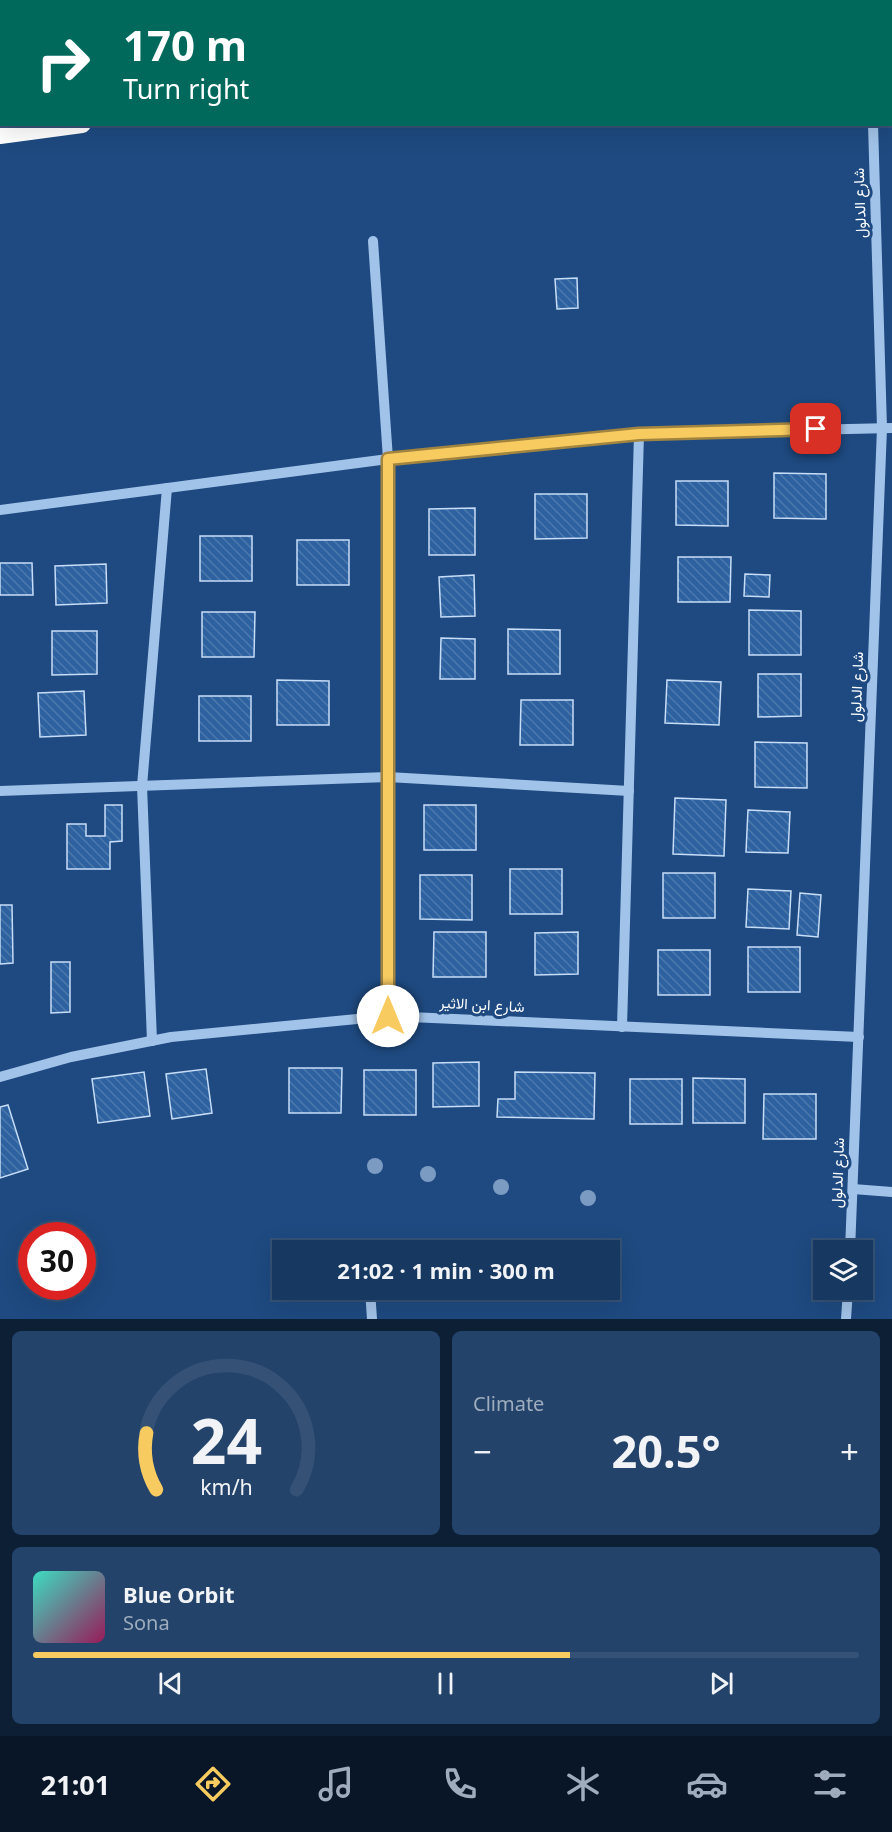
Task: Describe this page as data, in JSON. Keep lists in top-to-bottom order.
{
  "streets": {
    "street": ["شارع الدلول", "شارع ابن الاثير"]
  },
  "crossings": [
    ["شارع الدلول", "شارع ابن الاثير"]
  ],
  "page": {
    "turn": ["170 m", "Turn right"],
    "limit": "30",
    "trip": "21:02 · 1 min · 300 m",
    "tile": "Climate",
    "heat": ["−", "20.5°", "+"],
    "song": ["Blue Orbit", "Sona"],
    "tabs": "21:01",
    "gauge": ["24", "km/h"]
  }
}
